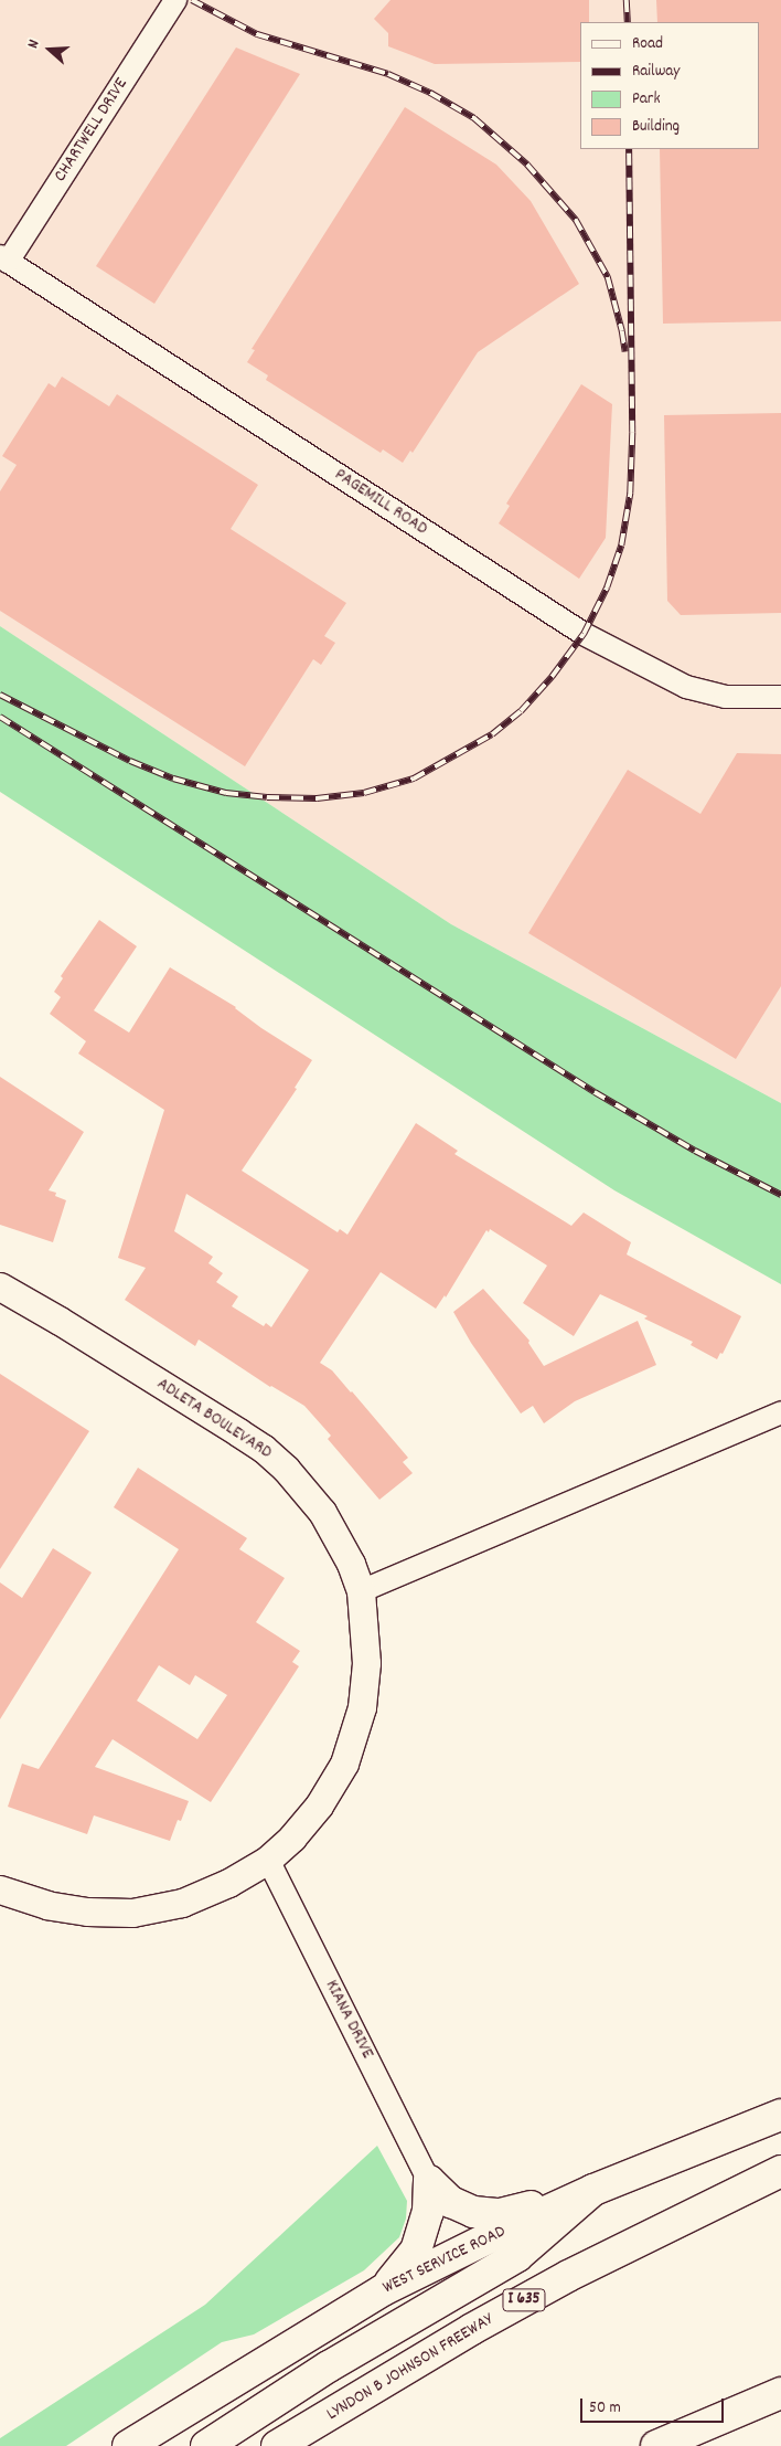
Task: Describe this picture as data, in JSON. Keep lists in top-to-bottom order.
{
  "streets": {
    "main road": ["WEST SERVICE ROAD", "I 635", "LYNDON B JOHNSON FREEWAY"],
    "street": [
      "CHARTWELL DRIVE",
      "PAGEMILL ROAD",
      "ADLETA BOULEVARD",
      "KIANA DRIVE"
    ]
  },
  "crossings": [
    ["CHARTWELL DRIVE", "PAGEMILL ROAD"],
    ["ADLETA BOULEVARD", "KIANA DRIVE"]
  ],
  "legend": [
    "Road",
    "Railway",
    "Park",
    "Building"
  ],
  "scale_bar": "50 m",
  "north": "left"
}
